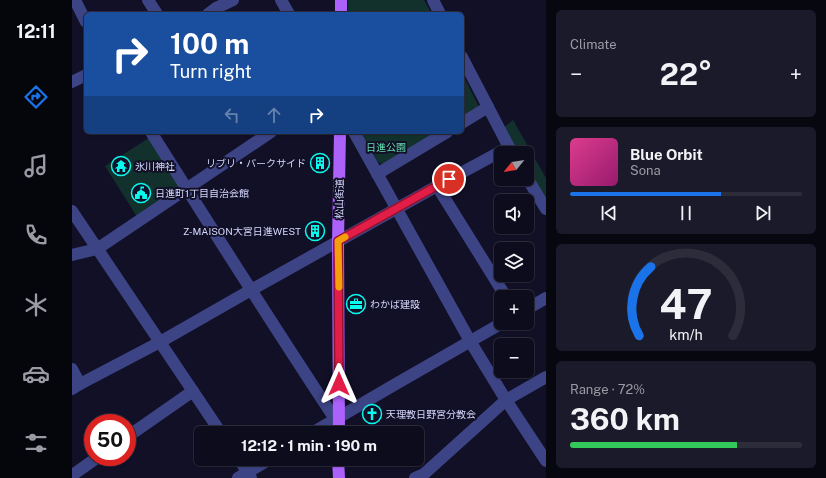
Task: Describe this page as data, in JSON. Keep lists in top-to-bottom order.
{
  "streets": {
    "main road": ["松山街道"]
  },
  "parks": ["日進公園"],
  "places": {
    "building": ["リブリ・パークサイド", "Z-MAISON大宮日進WEST"],
    "temple": ["氷川神社"],
    "public building": ["日進町1丁目自治会館"],
    "office": ["わかば建設"],
    "church": ["天理教日野宮分教会"]
  },
  "north": "bottom left",
  "page": {
    "tabs": "12:11",
    "tile": [
      "Climate",
      ["Range · 72%", "360 km"]
    ],
    "turn": ["100 m", "Turn right"],
    "heat": ["−", "22°", "+"],
    "song": ["Blue Orbit", "Sona"],
    "map_buttons": ["+", "−"],
    "limit": "50",
    "trip": "12:12 · 1 min · 190 m",
    "gauge": ["47", "km/h"]
  }
}
